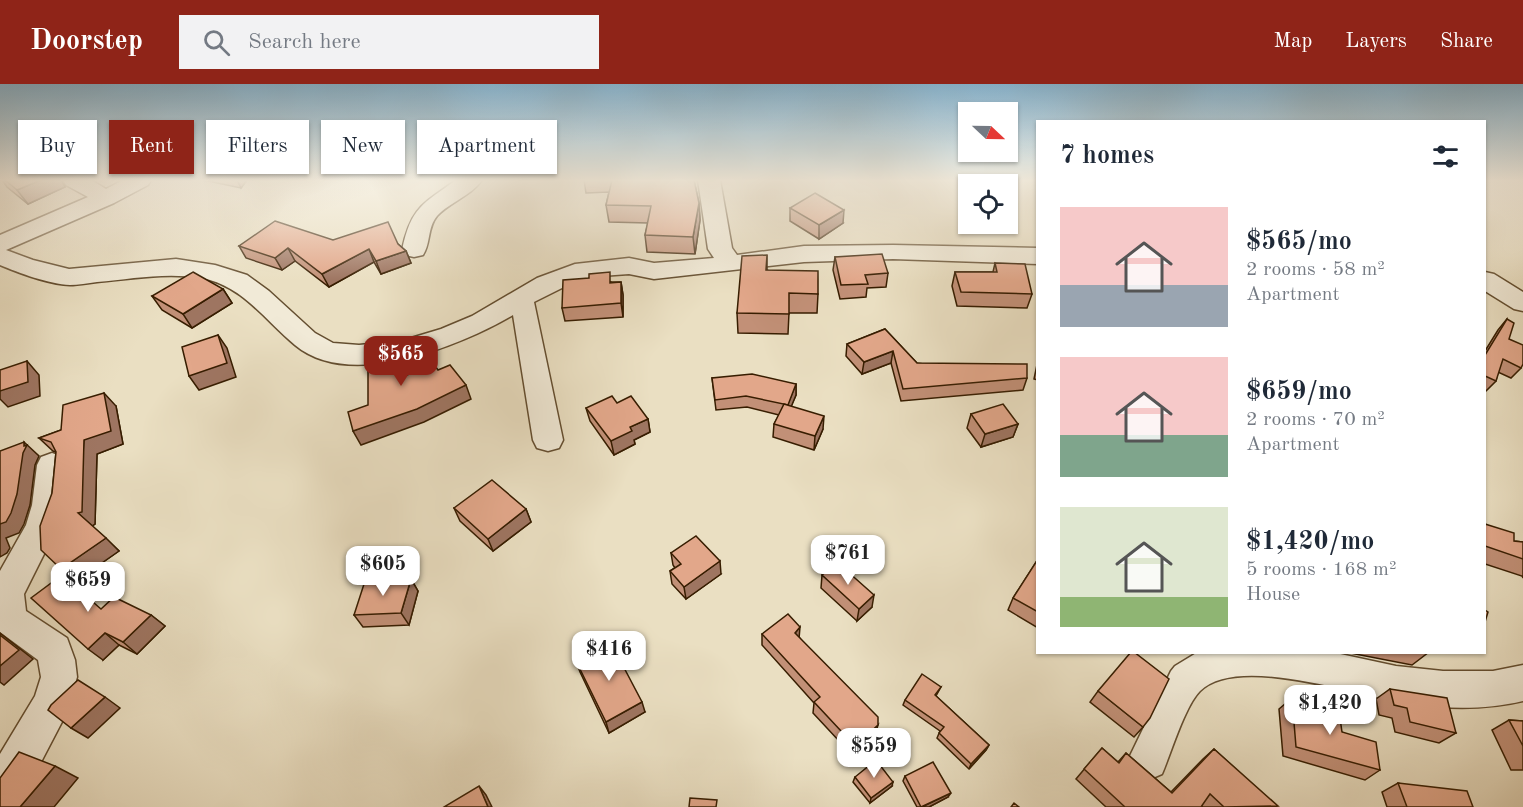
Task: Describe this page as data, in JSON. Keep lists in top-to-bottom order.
{
  "north": "right",
  "page": {
    "header": "Doorstep",
    "search": "Search here",
    "nav": ["Map", "Layers", "Share"],
    "chip": [
      "Buy",
      "Rent",
      "Filters",
      "New",
      "Apartment"
    ],
    "heading": "7 homes",
    "list": [
      {
        "name": "$565/mo",
        "note": "2 rooms · 58 m² · Apartment"
      },
      {
        "name": "$659/mo",
        "note": "2 rooms · 70 m² · Apartment"
      },
      {
        "name": "$1,420/mo",
        "note": "5 rooms · 168 m² · House"
      }
    ],
    "price": [
      "$565",
      "$761",
      "$605",
      "$659",
      "$416",
      "$1,420",
      "$559"
    ]
  }
}
